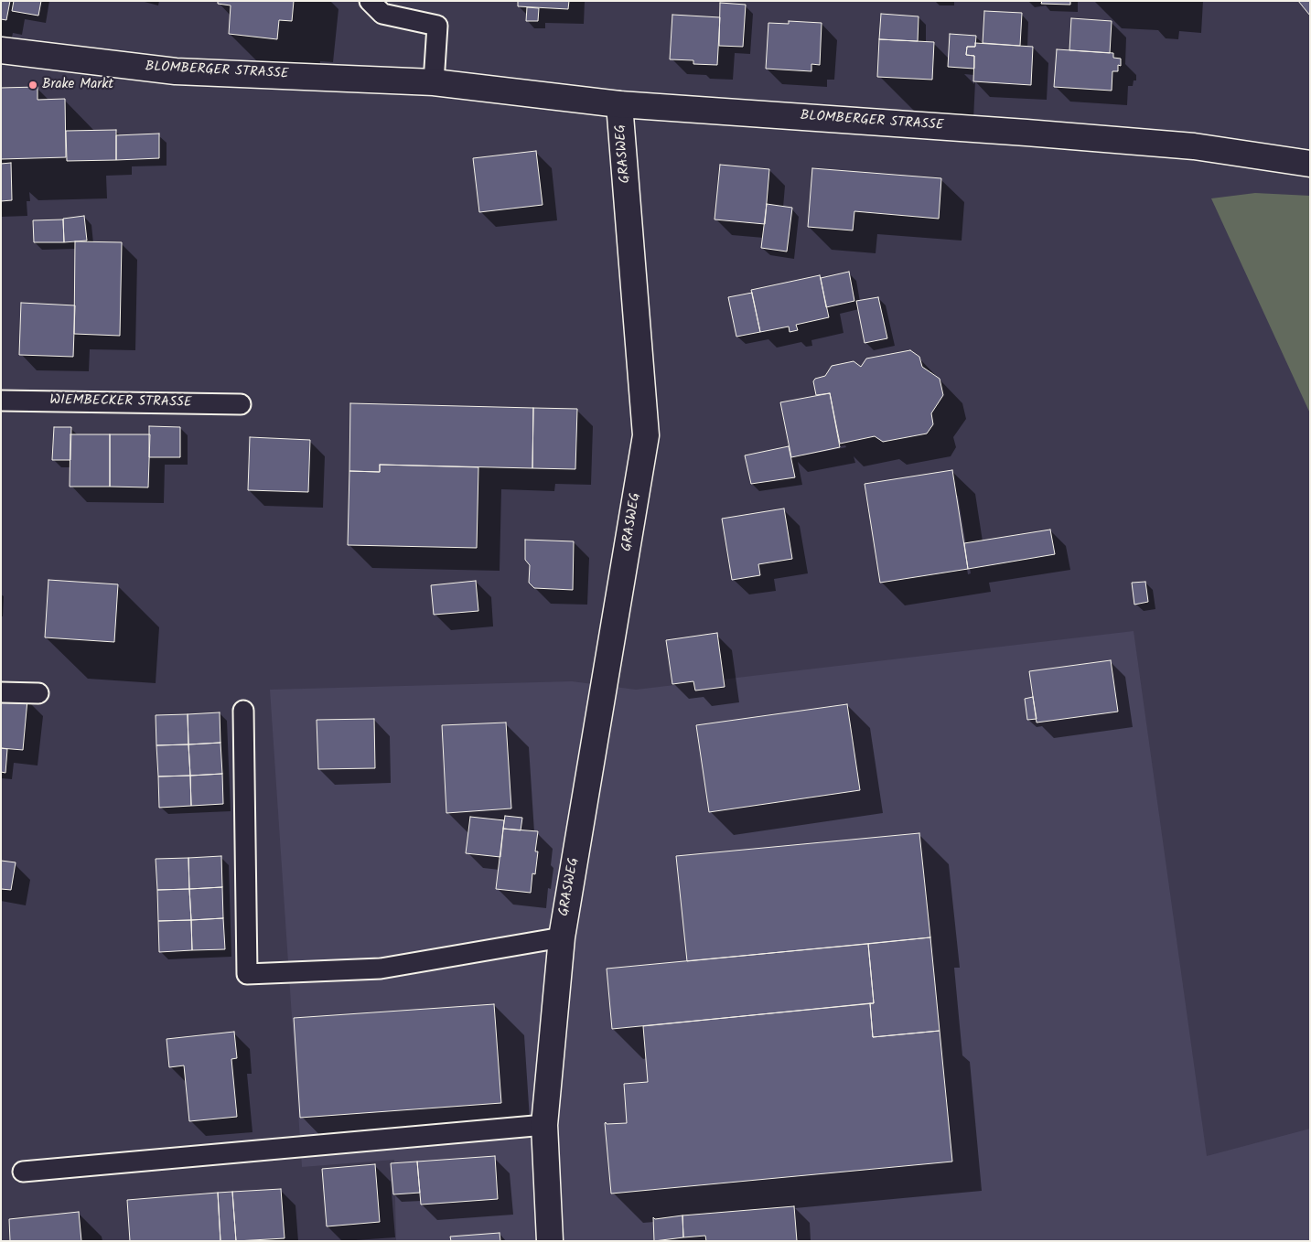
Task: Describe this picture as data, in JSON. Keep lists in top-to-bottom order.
{
  "streets": {
    "street": ["BLOMBERGER STRASSE", "GRASWEG"],
    "lane": ["WIEMBECKER STRASSE"]
  },
  "crossings": [
    ["BLOMBERGER STRASSE", "GRASWEG"]
  ],
  "places": ["Brake Markt"]
}
